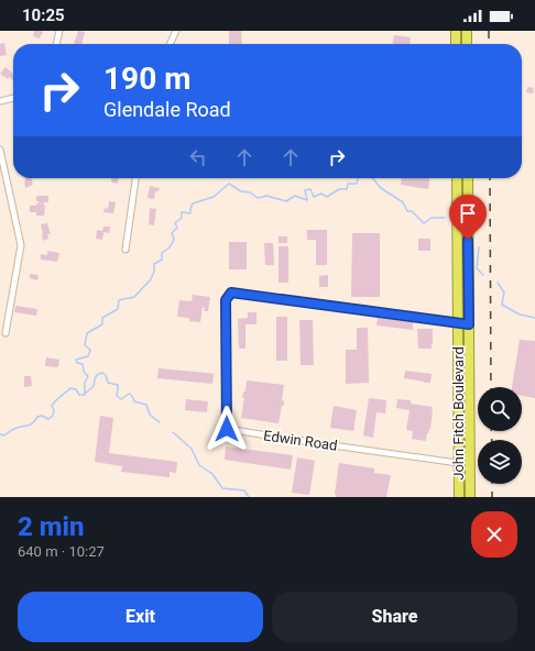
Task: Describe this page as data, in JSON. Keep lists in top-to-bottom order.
{
  "streets": {
    "highway": ["John Fitch Boulevard"],
    "street": ["Edwin Road"]
  },
  "crossings": [
    ["John Fitch Boulevard", "Edwin Road"]
  ],
  "page": {
    "status": "10:25",
    "turn": ["190 m", "Glendale Road"],
    "heading": ["2 min", "640 m · 10:27"],
    "buttons": ["Exit", "Share"]
  }
}
